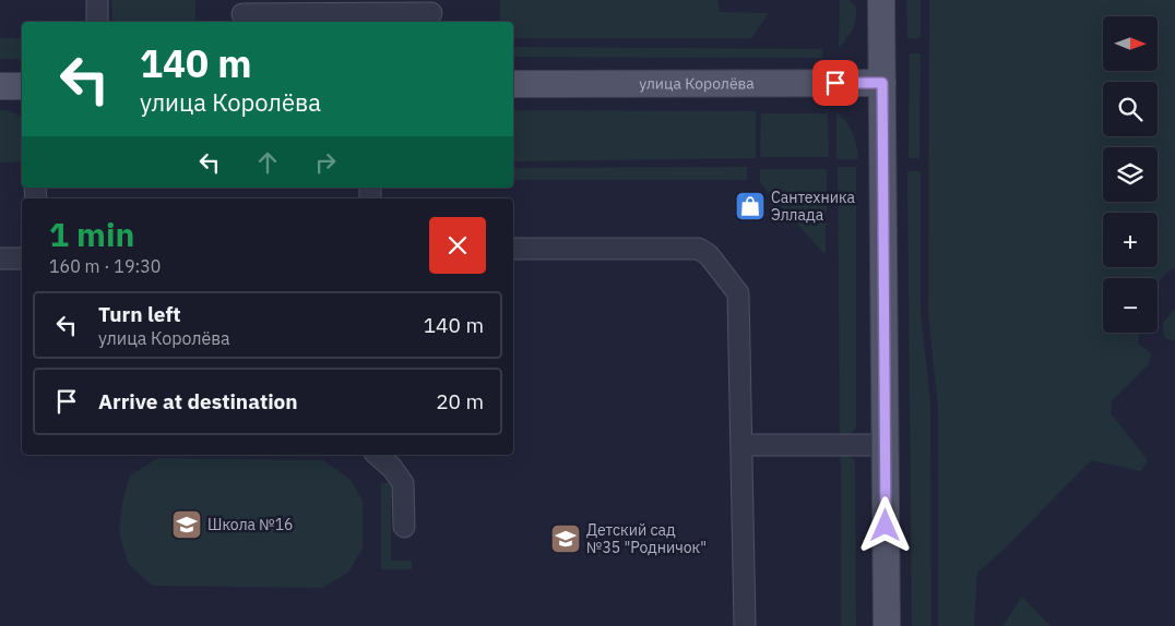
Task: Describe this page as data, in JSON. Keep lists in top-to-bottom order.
{
  "streets": {
    "main road": ["улица Королёва"]
  },
  "places": {
    "shop": ["Сантехника Эллада"],
    "school or university": ["Школа №16", "Детский сад №35 \"Родничок\""]
  },
  "north": "right",
  "page": {
    "map_buttons": ["+", "−"],
    "turn": ["140 m", "улица Королёва"],
    "heading": ["1 min", "160 m · 19:30"],
    "list": [
      {
        "name": "Turn left",
        "note": "улица Королёва",
        "value": "140 m"
      },
      {
        "name": "Arrive at destination",
        "value": "20 m"
      }
    ]
  }
}
